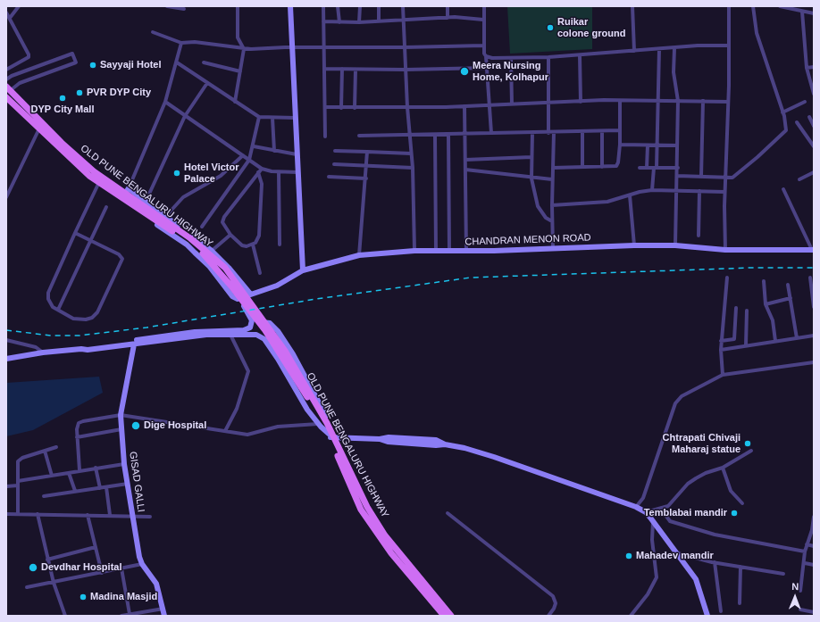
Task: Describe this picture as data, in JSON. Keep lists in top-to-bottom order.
{
  "streets": {
    "main road": ["OLD PUNE BENGALURU HIGHWAY"],
    "street": ["CHANDRAN MENON ROAD", "GISAD GALLI"]
  },
  "crossings": [
    ["OLD PUNE BENGALURU HIGHWAY", "CHANDRAN MENON ROAD"]
  ],
  "places": [
    "Ruikar colone ground",
    "Sayyaji Hotel",
    "Meera Nursing Home, Kolhapur",
    "PVR DYP City",
    "DYP City Mall",
    "Hotel Victor Palace",
    "Dige Hospital",
    "Chtrapati Chivaji Maharaj statue",
    "Temblabai mandir",
    "Mahadev mandir",
    "Devdhar Hospital",
    "Madina Masjid"
  ],
  "north": "top"
}
